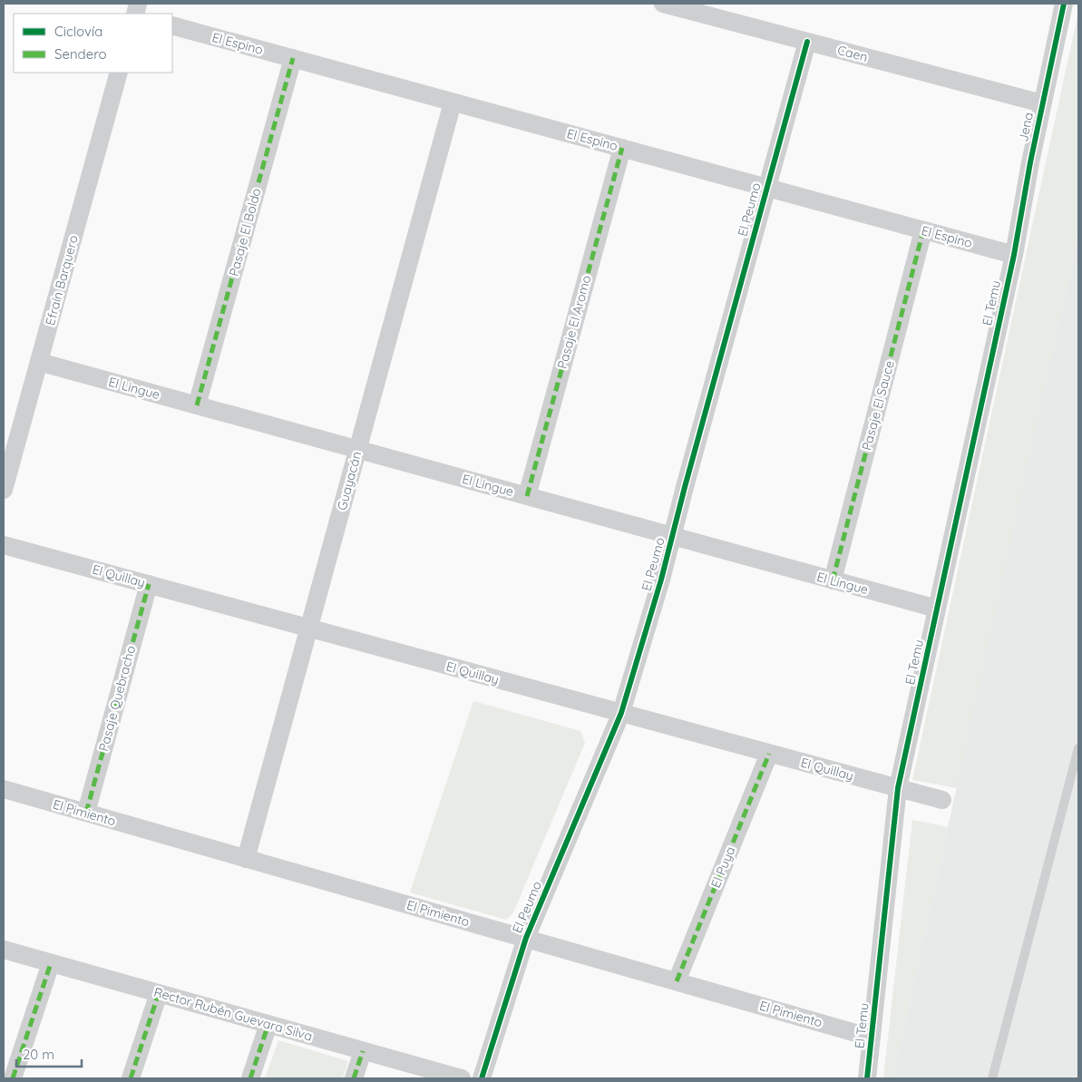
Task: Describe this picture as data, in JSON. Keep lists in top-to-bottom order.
{
  "streets": {
    "street": [
      "El Espino",
      "Caen",
      "Jena",
      "El Peumo",
      "Pasaje El Boldo",
      "Efraín Barquero",
      "El Temu",
      "Pasaje El Aromo",
      "El Lingue",
      "Pasaje El Sauce",
      "Guayacán",
      "El Quillay",
      "Pasaje Quebracho",
      "El Pimiento",
      "El Puya",
      "Rector Rubén Guevara Silva"
    ]
  },
  "crossings": [
    ["El Espino", "Jena"],
    ["El Espino", "El Peumo"],
    ["El Espino", "Pasaje El Boldo"],
    ["El Espino", "El Temu"],
    ["El Espino", "Pasaje El Aromo"],
    ["El Espino", "Pasaje El Sauce"],
    ["El Espino", "Guayacán"],
    ["Caen", "Jena"],
    ["Caen", "El Peumo"],
    ["Jena", "El Temu"],
    ["El Peumo", "El Lingue"],
    ["El Peumo", "El Quillay"],
    ["El Peumo", "El Pimiento"],
    ["Pasaje El Boldo", "El Lingue"],
    ["Efraín Barquero", "El Lingue"],
    ["El Temu", "El Lingue"],
    ["El Temu", "El Quillay"],
    ["El Temu", "El Pimiento"],
    ["Pasaje El Aromo", "El Lingue"],
    ["El Lingue", "Pasaje El Sauce"],
    ["El Lingue", "Guayacán"],
    ["Guayacán", "El Quillay"],
    ["Guayacán", "El Pimiento"],
    ["El Quillay", "Pasaje Quebracho"],
    ["El Quillay", "El Puya"],
    ["Pasaje Quebracho", "El Pimiento"],
    ["El Pimiento", "El Puya"]
  ],
  "legend": ["Ciclovía", "Sendero"],
  "scale_bar": "20 m"
}
